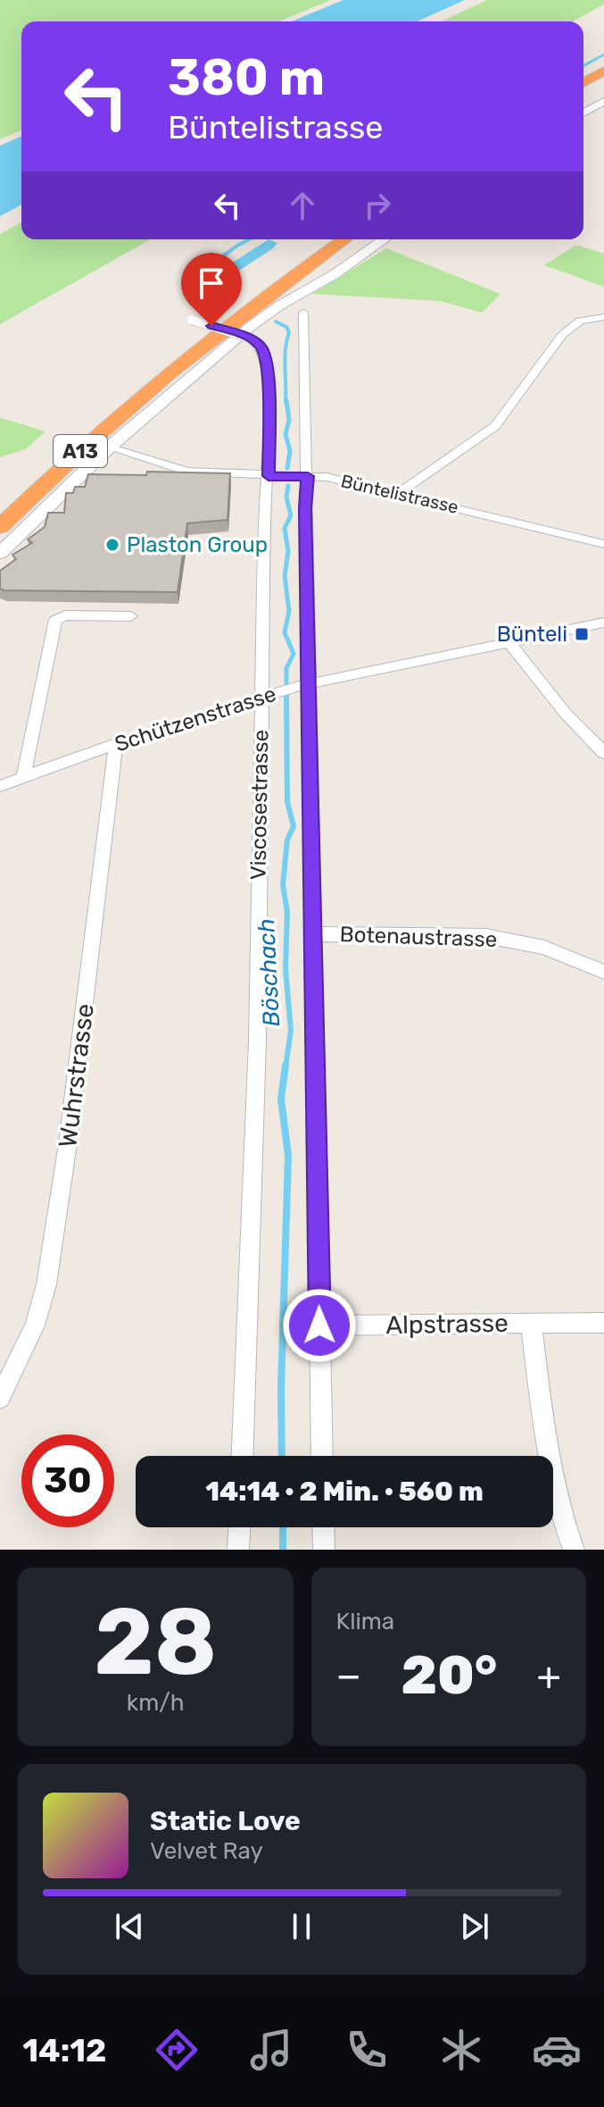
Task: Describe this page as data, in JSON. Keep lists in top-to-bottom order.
{
  "streets": {
    "highway": ["A13"],
    "street": [
      "Büntelistrasse",
      "Schützenstrasse",
      "Viscosestrasse",
      "Botenaustrasse",
      "Wuhrstrasse",
      "Alpstrasse"
    ]
  },
  "crossings": [
    ["Büntelistrasse", "Viscosestrasse"],
    ["Schützenstrasse", "Viscosestrasse"],
    ["Schützenstrasse", "Wuhrstrasse"]
  ],
  "water": ["Böschach"],
  "places": {
    "other": ["Plaston Group"],
    "transit": ["Bünteli"]
  },
  "page": {
    "turn": ["380 m", "Büntelistrasse"],
    "limit": "30",
    "trip": "14:14 · 2 Min. · 560 m",
    "tile": [
      ["28", "km/h"],
      "Klima"
    ],
    "heat": ["−", "20°", "+"],
    "song": ["Static Love", "Velvet Ray"],
    "tabs": "14:12"
  }
}
